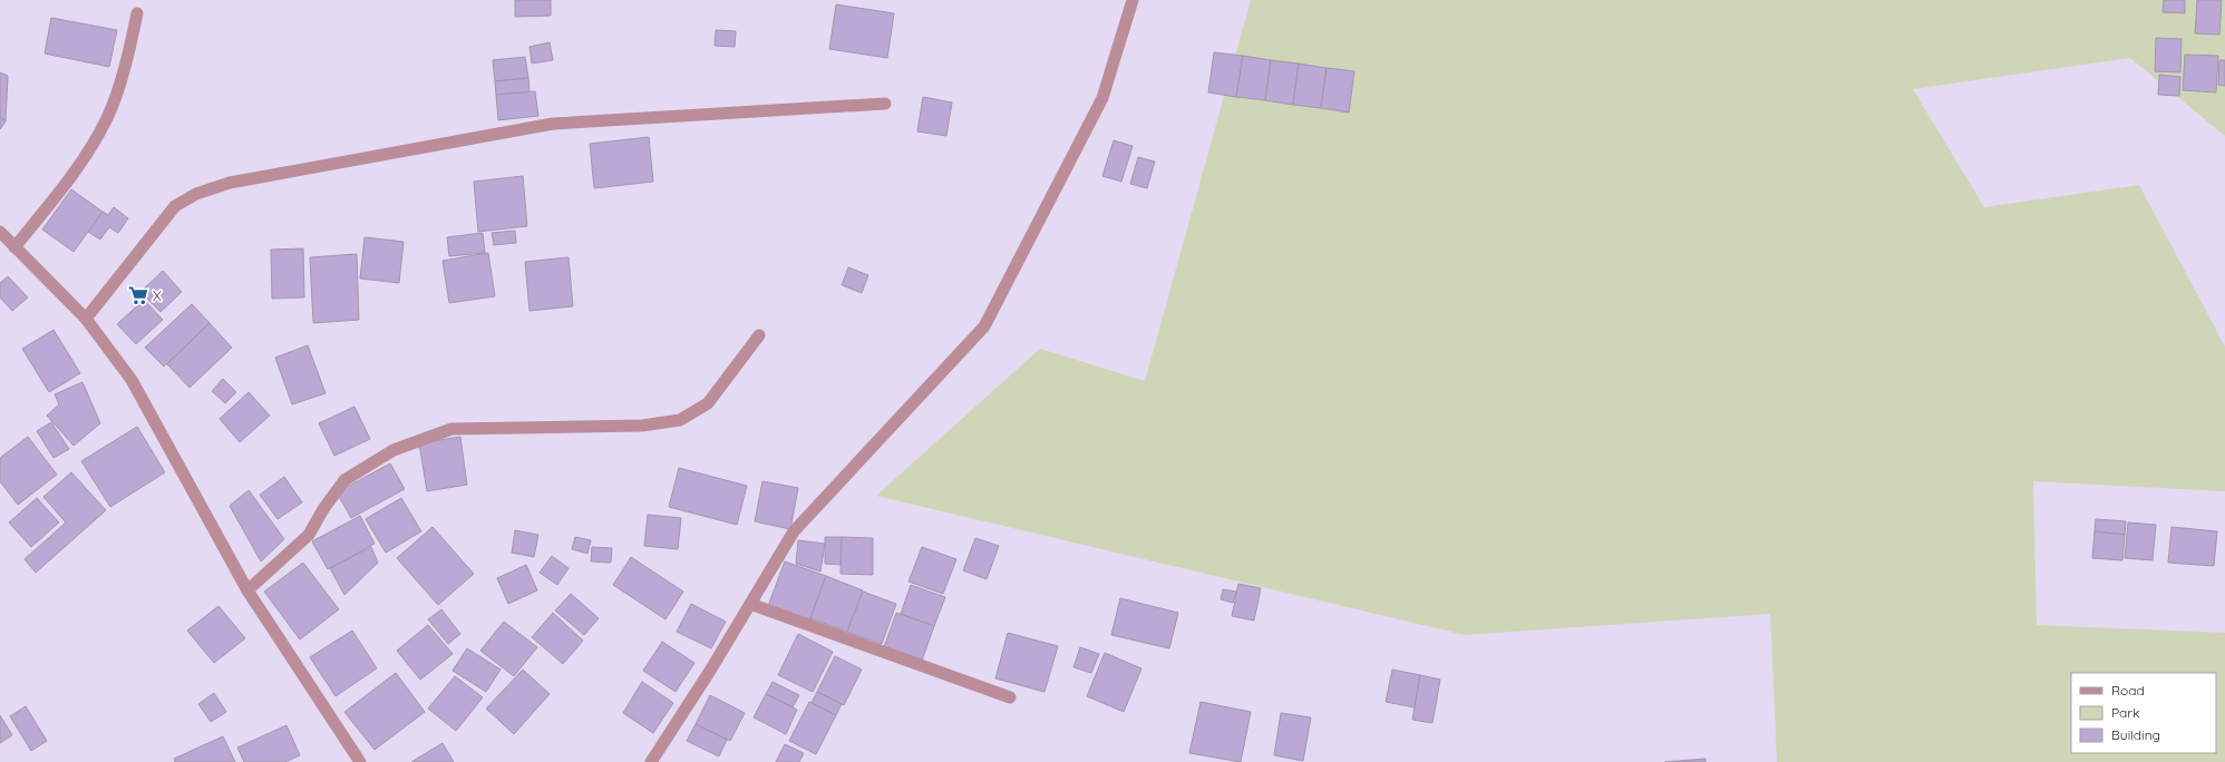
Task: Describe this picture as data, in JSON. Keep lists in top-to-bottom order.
{
  "places": {
    "supermarket": ["X"]
  },
  "legend": ["Road", "Park", "Building"]
}
